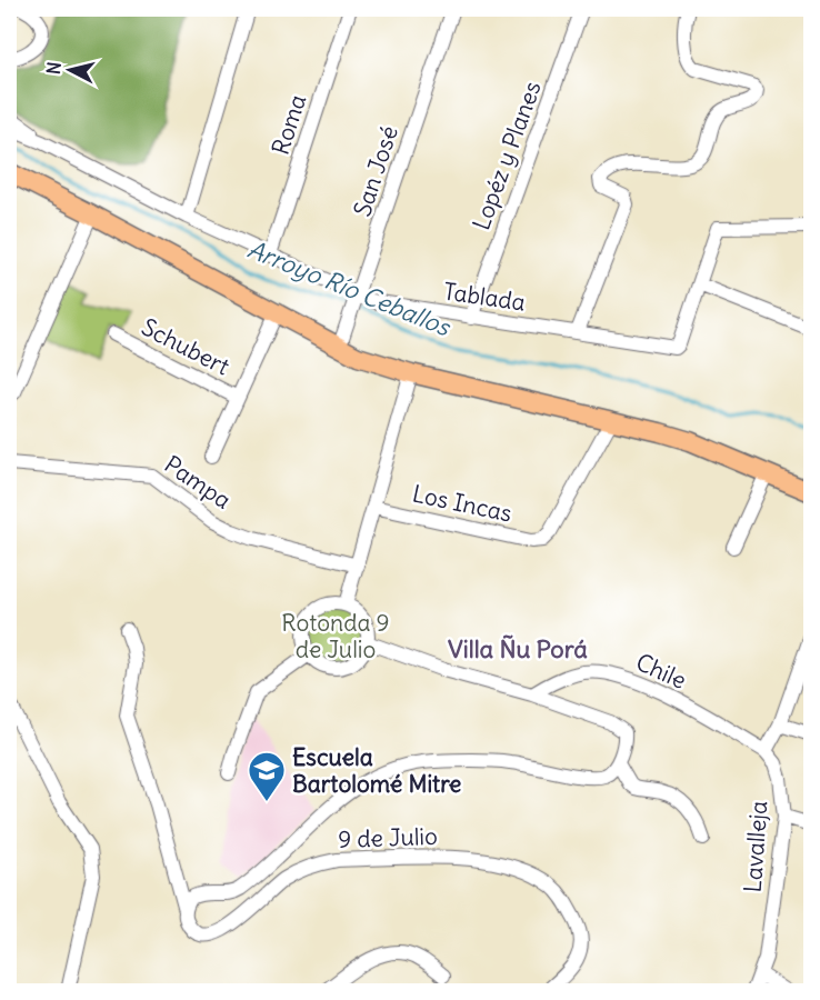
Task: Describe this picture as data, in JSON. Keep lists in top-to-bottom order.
{
  "streets": {
    "street": [
      "Roma",
      "Lopéz y Planes",
      "San José",
      "Tablada",
      "Schubert",
      "Pampa",
      "Los Incas",
      "Chile",
      "9 de Julio",
      "Lavalleja"
    ]
  },
  "crossings": [
    ["Roma", "Tablada"],
    ["Lopéz y Planes", "Tablada"],
    ["San José", "Tablada"],
    ["Chile", "Lavalleja"]
  ],
  "districts": ["Villa Ñu Porá"],
  "water": ["Arroyo Río Ceballos"],
  "parks": ["Rotonda 9 de Julio"],
  "places": {
    "school or university": ["Escuela Bartolomé Mitre"]
  },
  "north": "left"
}
